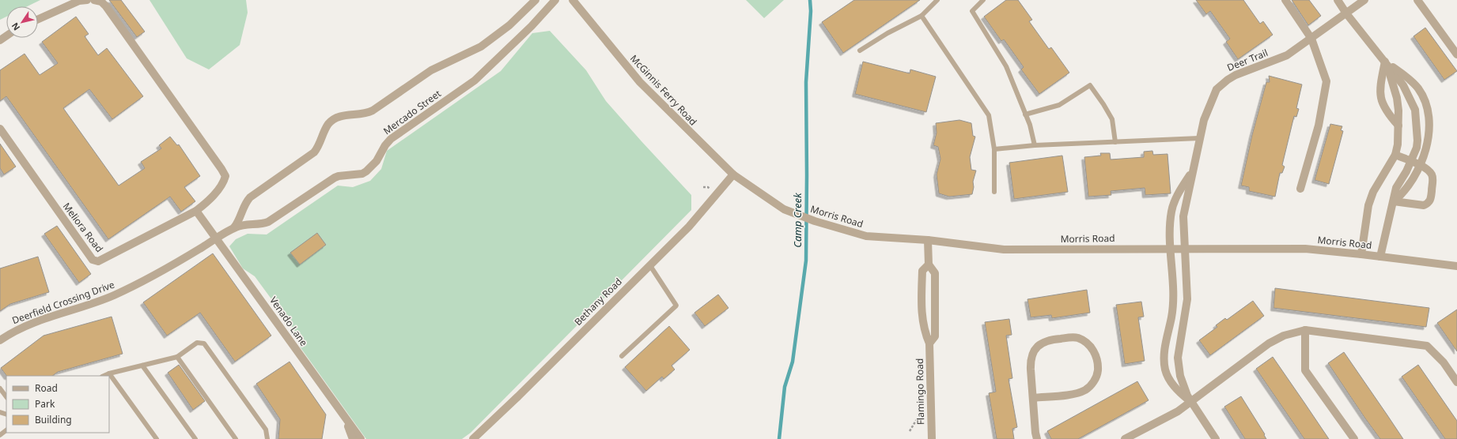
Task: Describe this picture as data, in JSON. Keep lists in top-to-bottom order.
{
  "streets": {
    "street": [
      "Deer Trail",
      "McGinnis Ferry Road",
      "Mercado Street",
      "Morris Road",
      "Meliora Road",
      "Bethany Road",
      "Deerfield Crossing Drive",
      "Venado Lane",
      "Flamingo Road"
    ]
  },
  "crossings": [
    ["Deer Trail", "Morris Road"],
    ["McGinnis Ferry Road", "Morris Road"],
    ["McGinnis Ferry Road", "Bethany Road"],
    ["Mercado Street", "Deerfield Crossing Drive"],
    ["Mercado Street", "Venado Lane"],
    ["Morris Road", "Bethany Road"],
    ["Morris Road", "Flamingo Road"],
    ["Deerfield Crossing Drive", "Venado Lane"]
  ],
  "water": ["Camp Creek"],
  "legend": ["Road", "Park", "Building"],
  "north": "bottom left"
}
